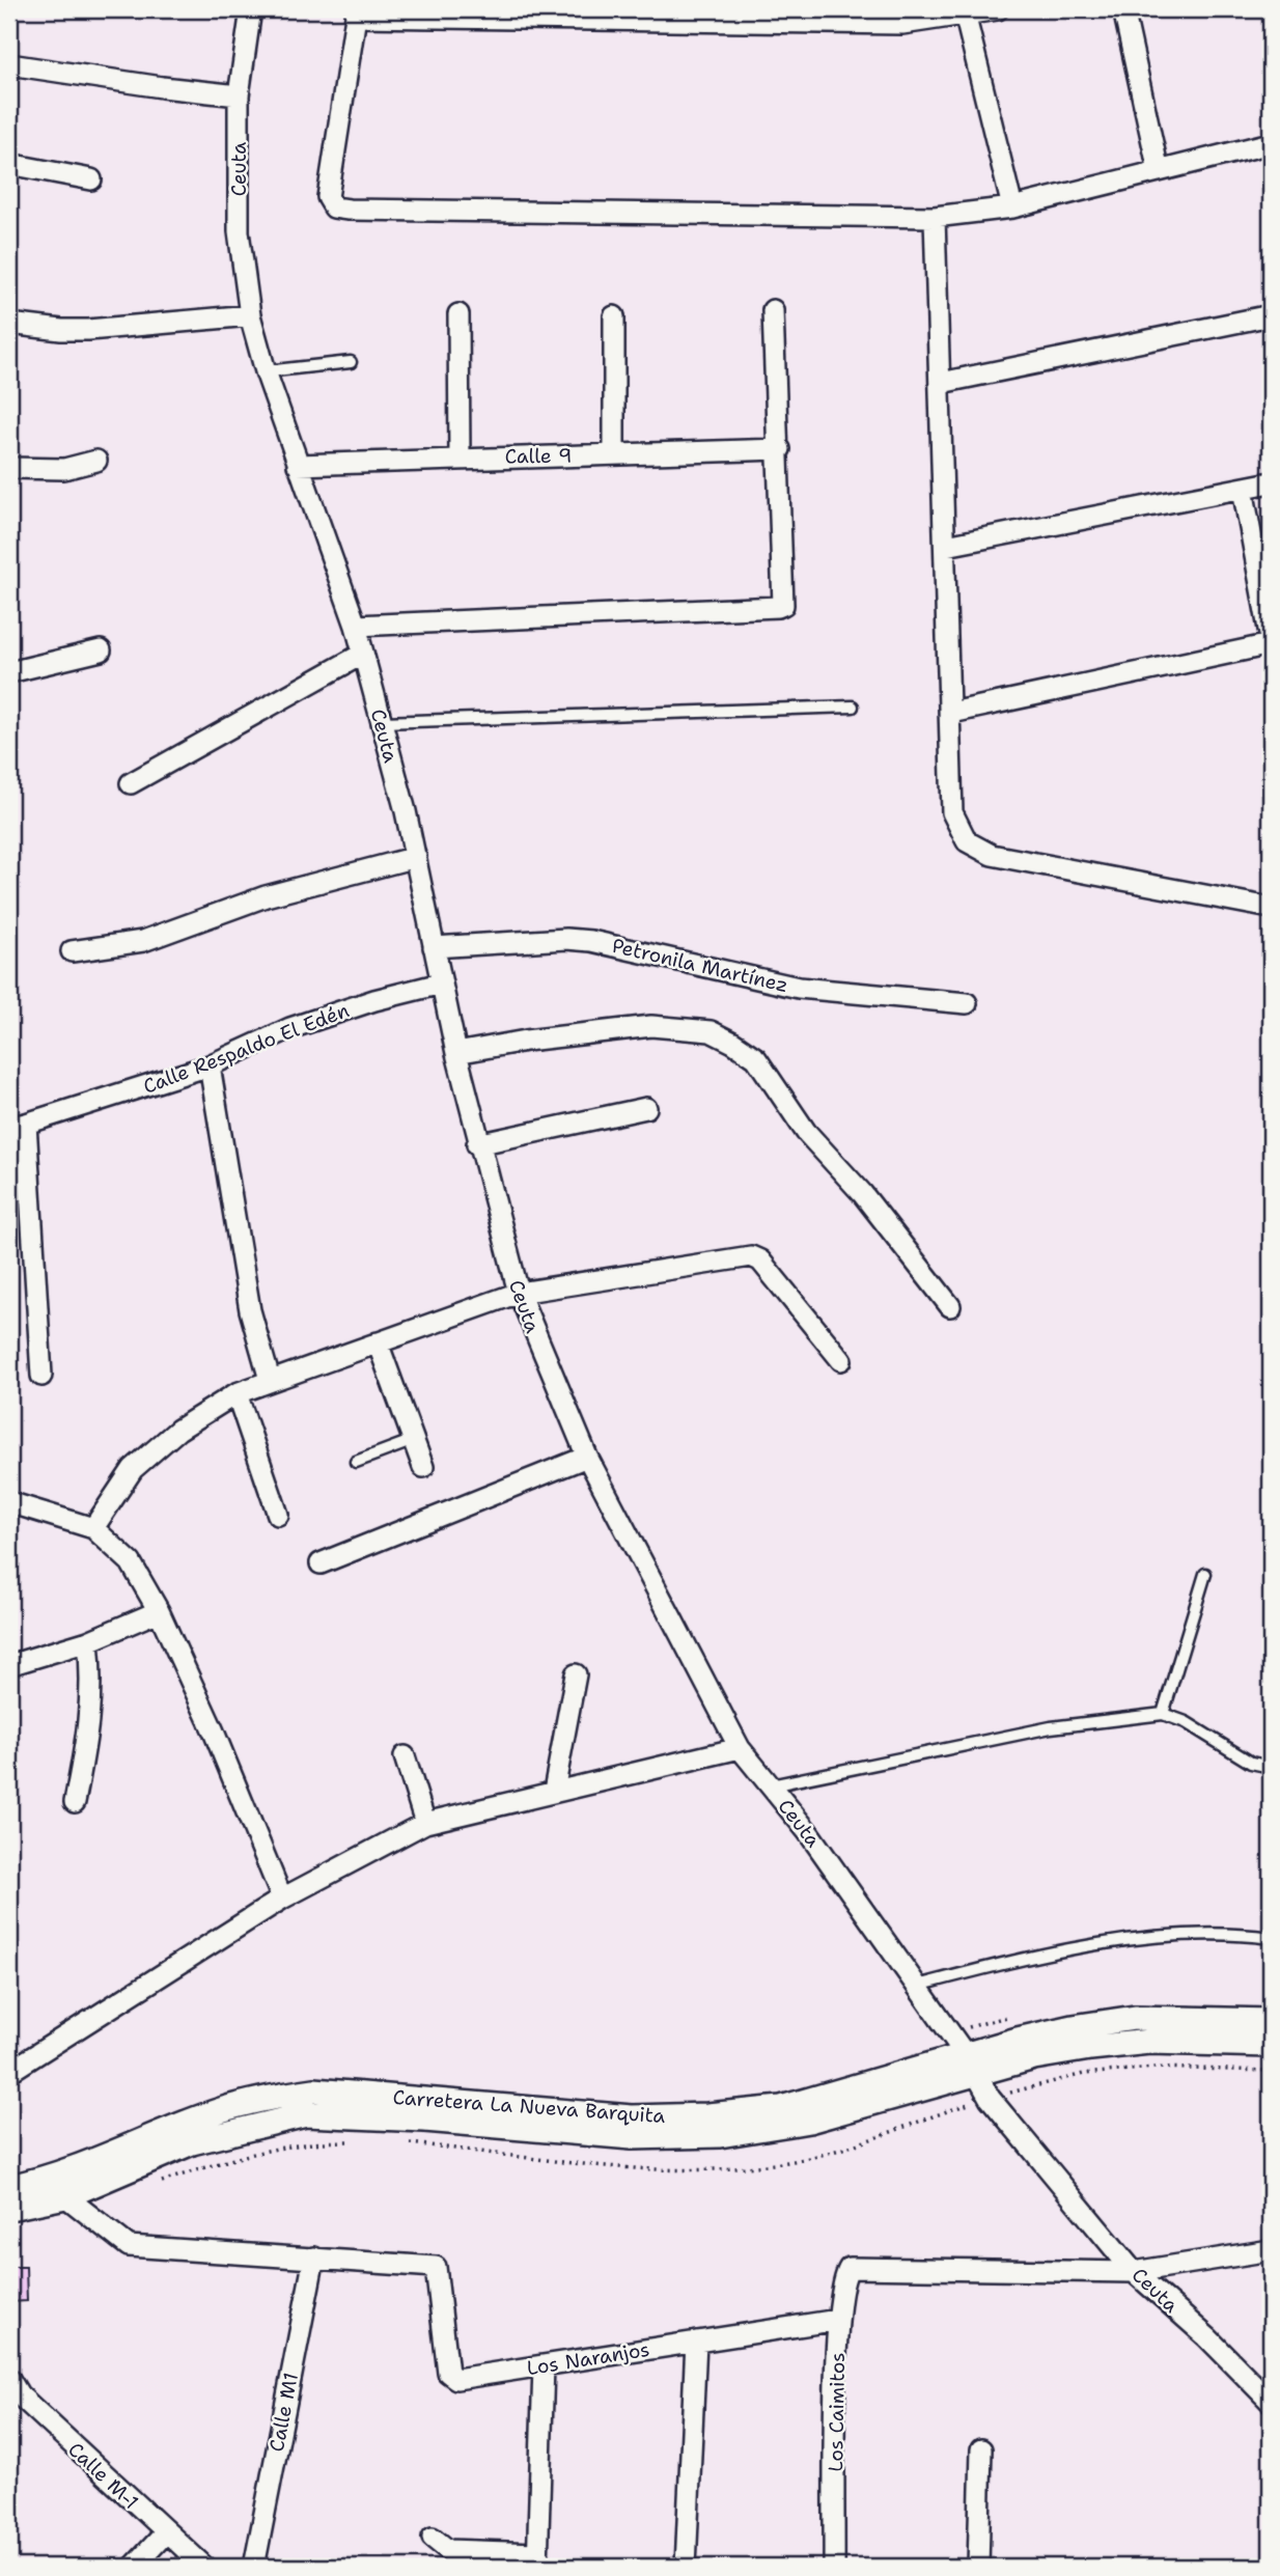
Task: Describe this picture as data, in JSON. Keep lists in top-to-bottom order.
{
  "streets": {
    "street": [
      "Ceuta",
      "Calle 9",
      "Petronila Martínez",
      "Calle Respaldo El Edén",
      "Carretera La Nueva Barquita",
      "Los Naranjos",
      "Calle M1",
      "Los Caimitos",
      "Calle M-1"
    ]
  },
  "crossings": [
    ["Ceuta", "Calle 9"],
    ["Ceuta", "Petronila Martínez"],
    ["Ceuta", "Calle Respaldo El Edén"],
    ["Ceuta", "Carretera La Nueva Barquita"],
    ["Ceuta", "Los Caimitos"],
    ["Los Naranjos", "Calle M1"],
    ["Los Naranjos", "Los Caimitos"]
  ]
}
